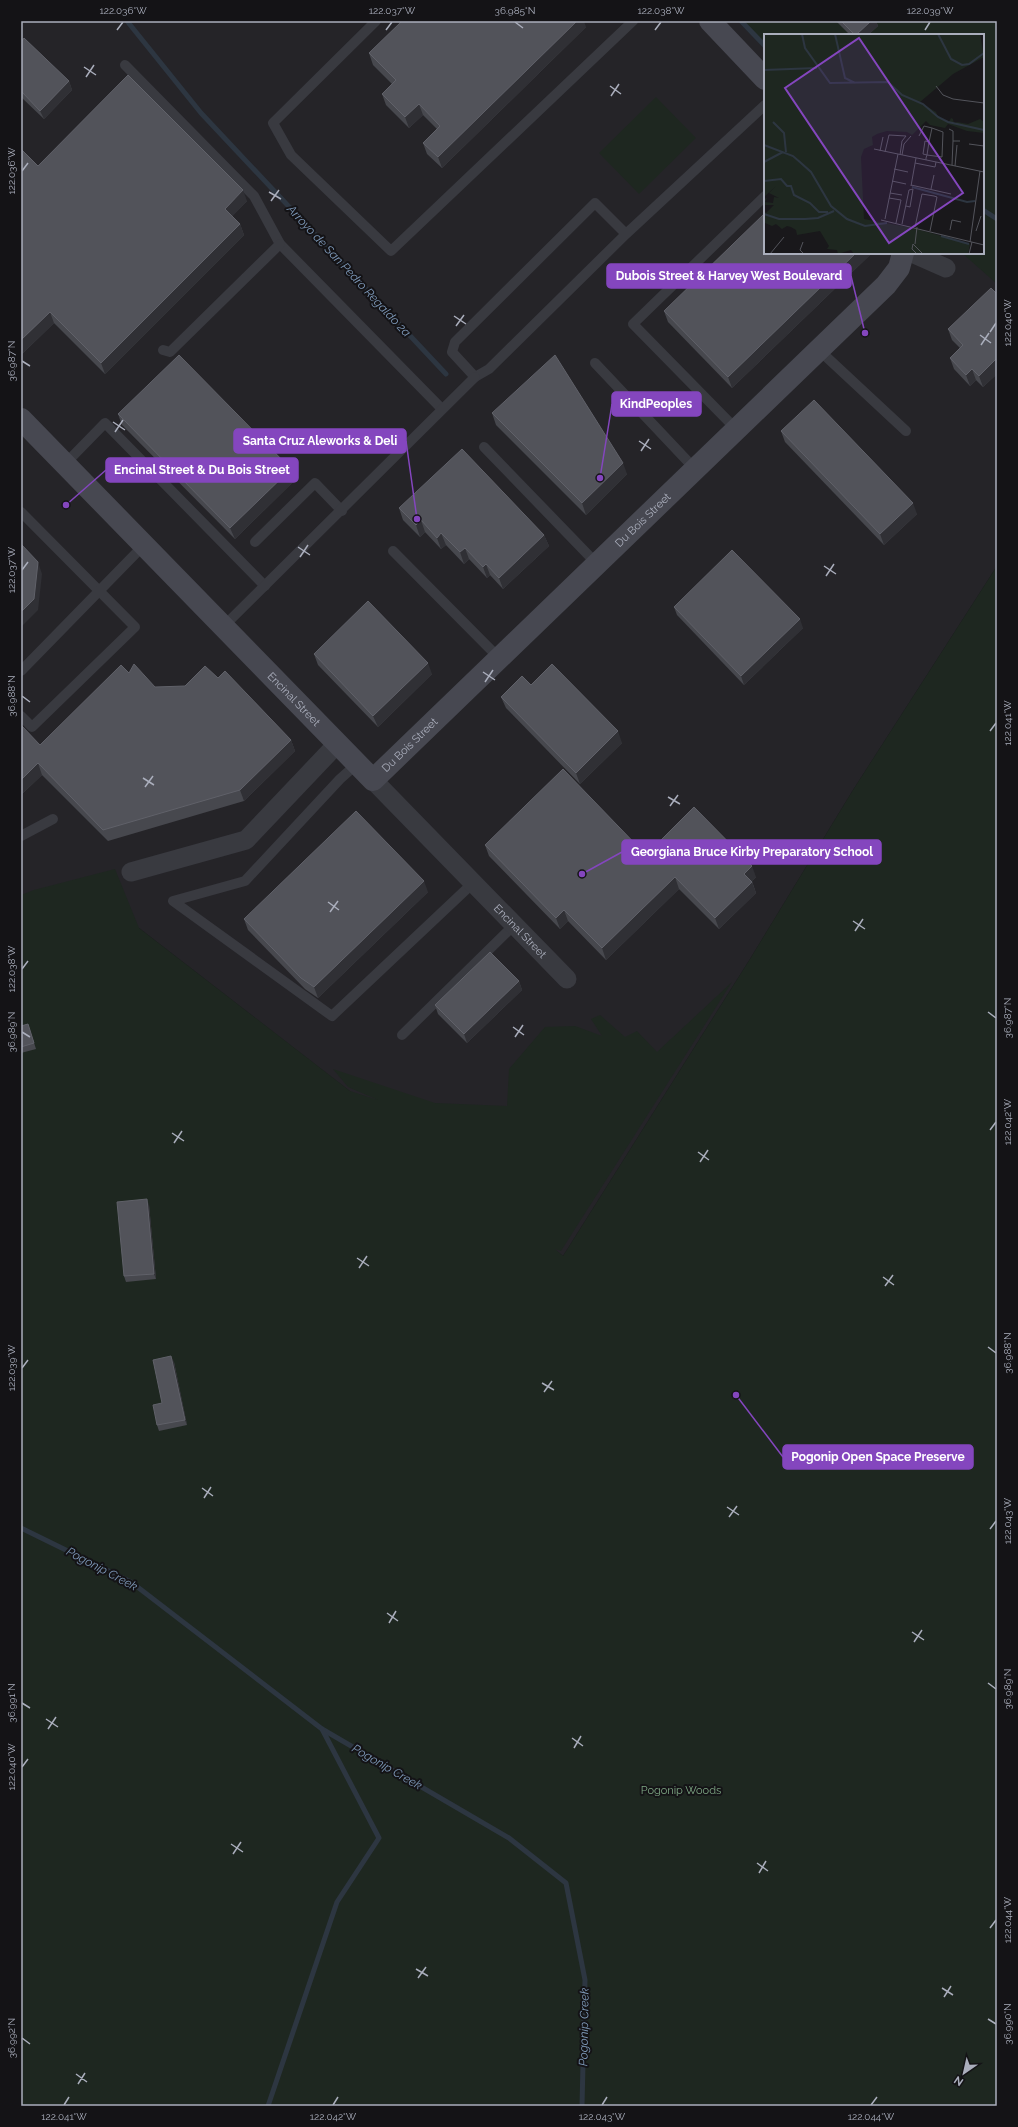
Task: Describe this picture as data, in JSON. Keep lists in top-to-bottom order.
{
  "streets": {
    "street": ["Du Bois Street", "Encinal Street"]
  },
  "crossings": [
    ["Du Bois Street", "Encinal Street"]
  ],
  "water": ["Arroyo de San Pedro Regaldo 2a", "Pogonip Creek"],
  "parks": ["Pogonip Woods"],
  "places": [
    "Dubois Street & Harvey West Boulevard",
    "KindPeoples",
    "Encinal Street & Du Bois Street",
    "Santa Cruz Aleworks & Deli",
    "Georgiana Bruce Kirby Preparatory School",
    "Pogonip Open Space Preserve"
  ],
  "north": "bottom left",
  "coordinates": [
    "122.036°W",
    "122.037°W",
    "36.985°N",
    "122.038°W",
    "122.039°W",
    "122.040°W",
    "36.987°N",
    "36.988°N",
    "122.041°W",
    "36.989°N",
    "122.042°W",
    "122.043°W",
    "36.991°N",
    "122.044°W",
    "36.990°N",
    "36.992°N"
  ]
}
